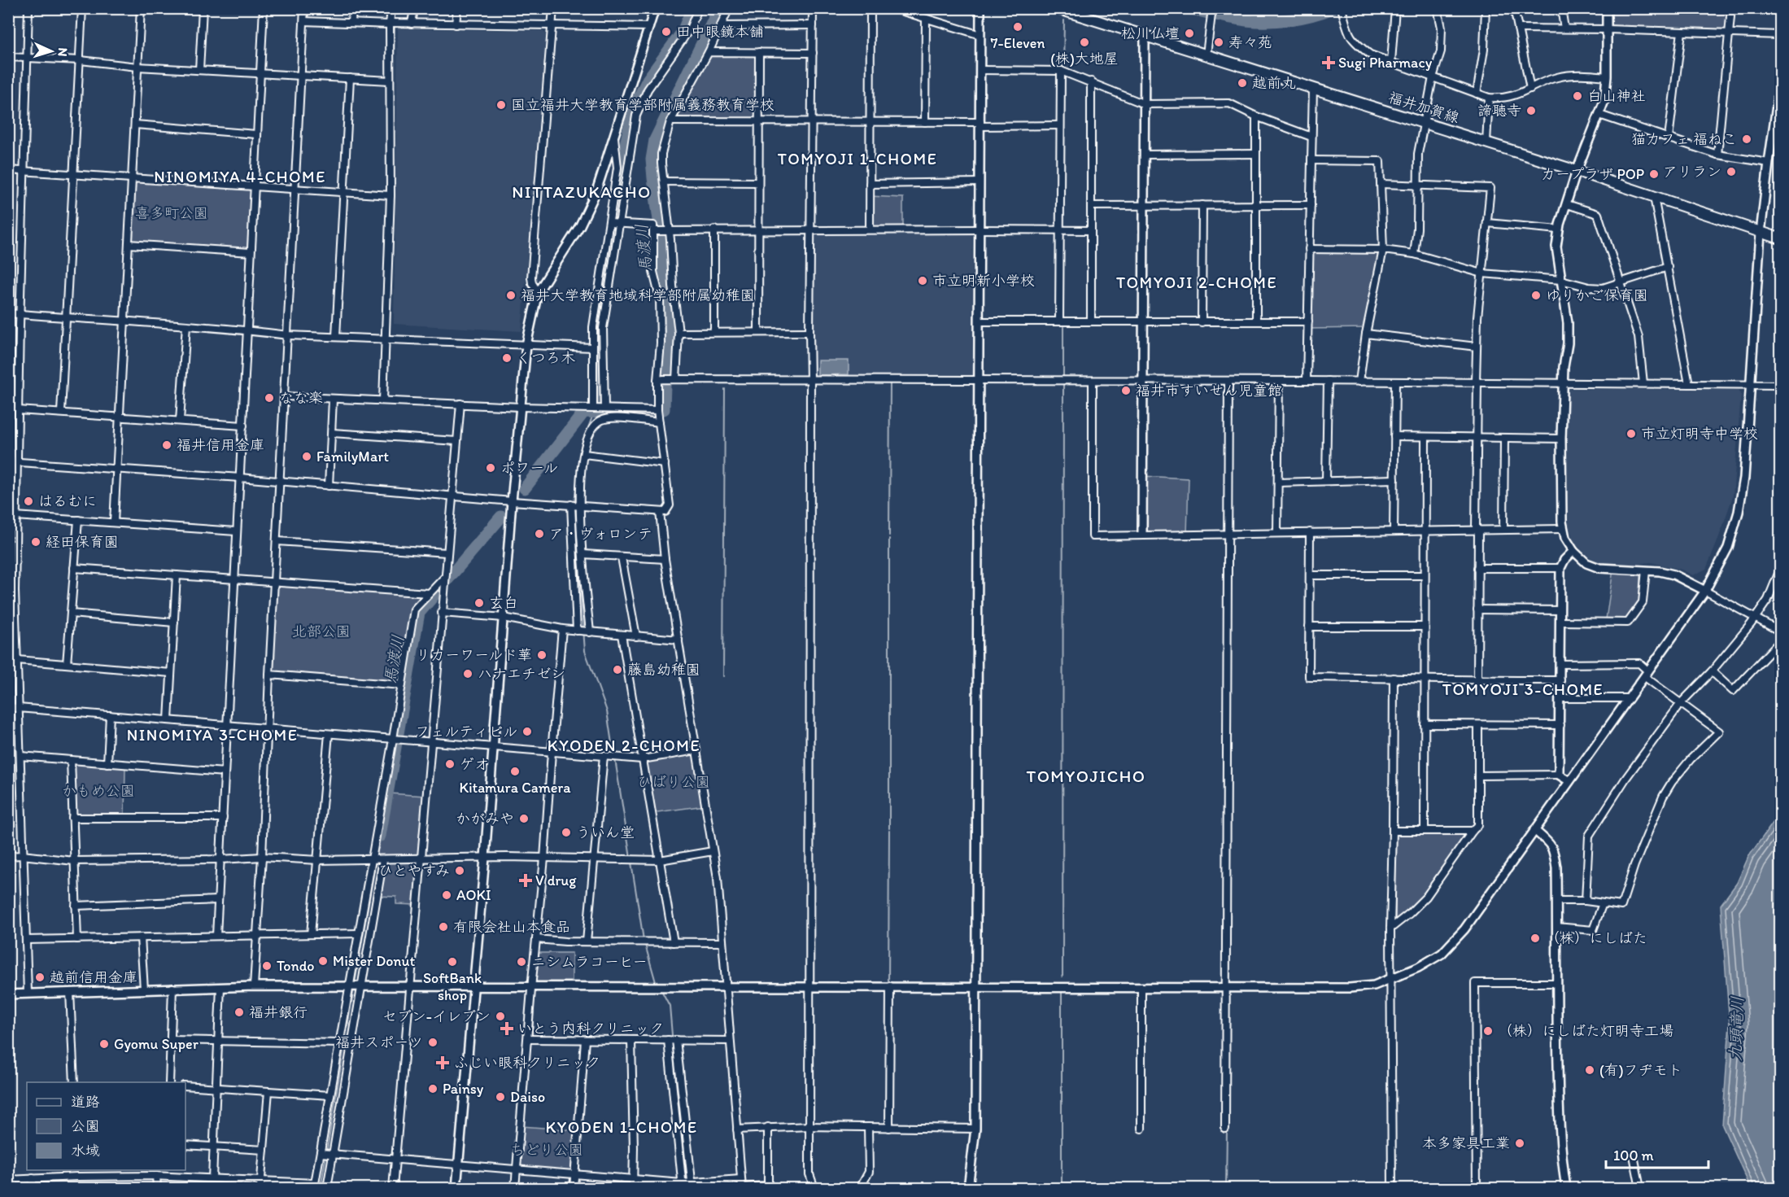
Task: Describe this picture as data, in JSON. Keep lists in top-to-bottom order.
{
  "streets": {
    "main road": ["福井加賀線"]
  },
  "districts": [
    "TOMYOJI 1-CHOME",
    "NINOMIYA 4-CHOME",
    "NITTAZUKACHO",
    "TOMYOJI 2-CHOME",
    "TOMYOJI 3-CHOME",
    "NINOMIYA 3-CHOME",
    "KYODEN 2-CHOME",
    "TOMYOJICHO",
    "KYODEN 1-CHOME"
  ],
  "water": ["馬渡川", "九頭竜川"],
  "parks": [
    "喜多町公園",
    "北部公園",
    "ひばり公園",
    "かもめ公園",
    "ちどり公園"
  ],
  "places": {
    "other": [
      "7-Eleven",
      "田中眼鏡本舗",
      "松川仏壇",
      "(株)大地屋",
      "寿々苑",
      "越前丸",
      "白山神社",
      "国立福井大学教育学部附属義務教育学校",
      "諦聴寺",
      "猫カフェ 福ねこ",
      "アリラン",
      "カープラザ POP",
      "市立明新小学校",
      "福井大学教育地域科学部附属幼稚園",
      "ゆりかご保育園",
      "くつろ木",
      "福井市すいせん児童館",
      "なな楽",
      "市立灯明寺中学校",
      "福井信用金庫",
      "FamilyMart",
      "ポワール",
      "はるむに",
      "ア・ヴォロンテ",
      "経田保育園",
      "玄白",
      "リカーワールド華",
      "藤島幼稚園",
      "ハナエチゼン",
      "フェルティビル",
      "ゲオ",
      "Kitamura Camera",
      "かがみや",
      "ういん堂",
      "ひとやすみ",
      "AOKI",
      "有限会社山本食品",
      "（株）にしばた",
      "Mister Donut",
      "SoftBank shop",
      "ニシムラコーヒー",
      "Tondo",
      "越前信用金庫",
      "福井銀行",
      "セブン-イレブン",
      "（株）にしばた灯明寺工場",
      "福井スポーツ",
      "Gyomu Super",
      "(有)フヂモト",
      "Painsy",
      "Daiso",
      "本多家具工業"
    ],
    "health": [
      "Sugi Pharmacy",
      "V drug",
      "いとう内科クリニック",
      "ふじい眼科クリニック"
    ]
  },
  "legend": ["道路", "公園", "水域"],
  "scale_bar": "100 m",
  "north": "right"
}
